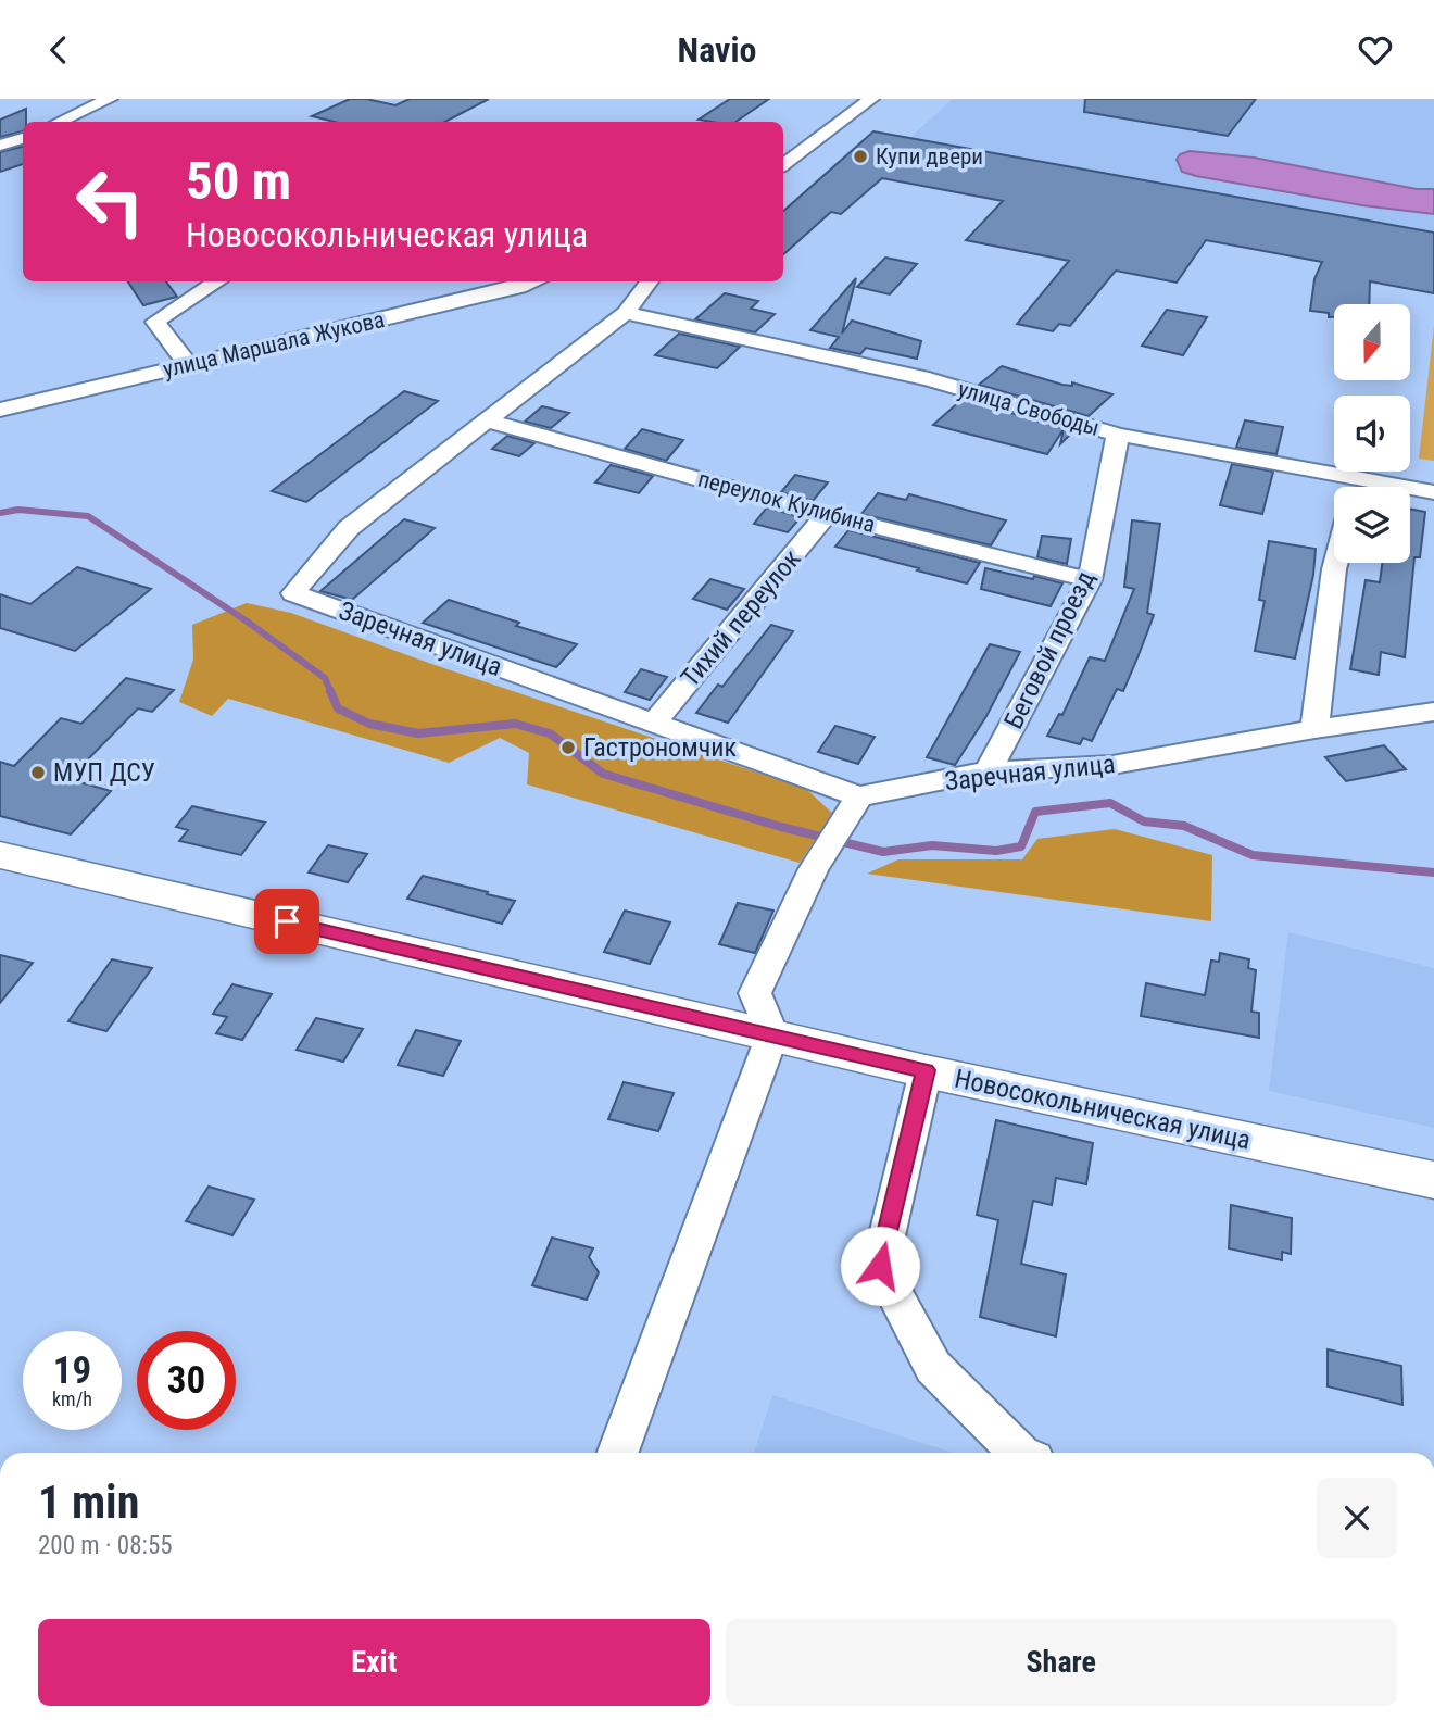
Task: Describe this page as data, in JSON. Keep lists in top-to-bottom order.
{
  "streets": {
    "main road": ["Новосокольническая улица"],
    "street": [
      "улица Маршала Жукова",
      "улица Свободы",
      "переулок Кулибина",
      "Тихий переулок",
      "Заречная улица",
      "Беговой проезд"
    ]
  },
  "crossings": [
    ["улица Свободы", "Беговой проезд"],
    ["переулок Кулибина", "Тихий переулок"],
    ["переулок Кулибина", "Заречная улица"],
    ["переулок Кулибина", "Беговой проезд"],
    ["Тихий переулок", "Заречная улица"],
    ["Заречная улица", "Беговой проезд"]
  ],
  "places": ["Купи двери", "Гастрономчик", "МУП ДСУ"],
  "north": "bottom",
  "page": {
    "header": "Navio",
    "turn": ["50 m", "Новосокольническая улица"],
    "speed": "19 km/h",
    "limit": "30",
    "heading": ["1 min", "200 m · 08:55"],
    "buttons": ["Exit", "Share"]
  }
}
